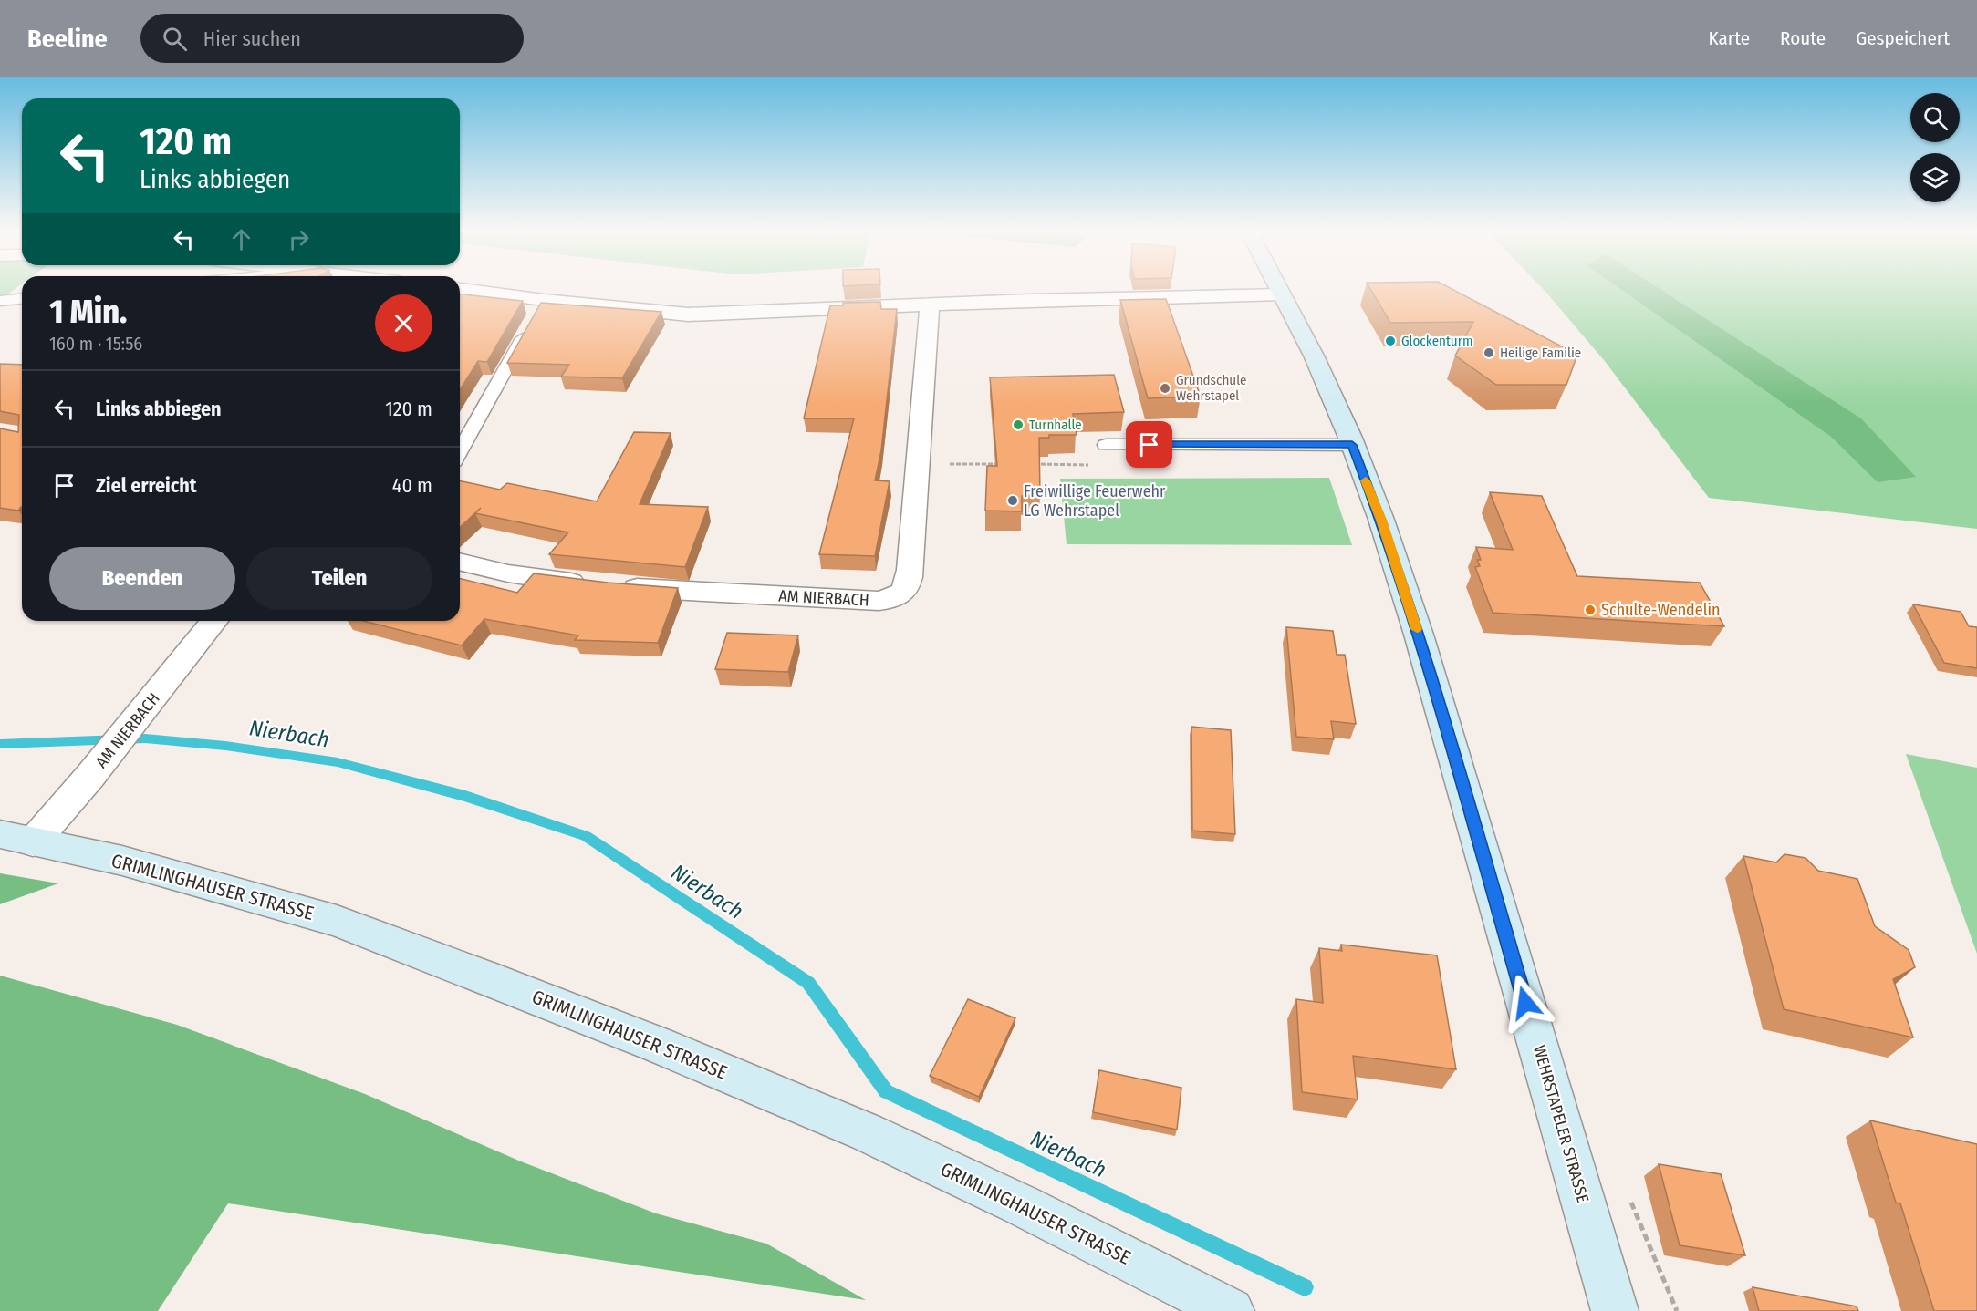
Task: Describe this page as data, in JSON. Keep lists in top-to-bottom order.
{
  "streets": {
    "main road": ["GRIMLINGHAUSER STRASSE", "WEHRSTAPELER STRASSE"],
    "street": ["AM NIERBACH"]
  },
  "crossings": [
    ["AM NIERBACH", "GRIMLINGHAUSER STRASSE"]
  ],
  "water": ["Nierbach"],
  "places": [
    "Glockenturm",
    "Heilige Familie",
    "Grundschule Wehrstapel",
    "Turnhalle",
    "Freiwillige Feuerwehr LG Wehrstapel",
    "Schulte-Wendelin"
  ],
  "page": {
    "header": "Beeline",
    "search": "Hier suchen",
    "nav": ["Karte", "Route", "Gespeichert"],
    "turn": ["120 m", "Links abbiegen"],
    "heading": ["1 Min.", "160 m · 15:56"],
    "list": [
      {
        "name": "Links abbiegen",
        "value": "120 m"
      },
      {
        "name": "Ziel erreicht",
        "value": "40 m"
      }
    ],
    "buttons": ["Beenden", "Teilen"]
  }
}
